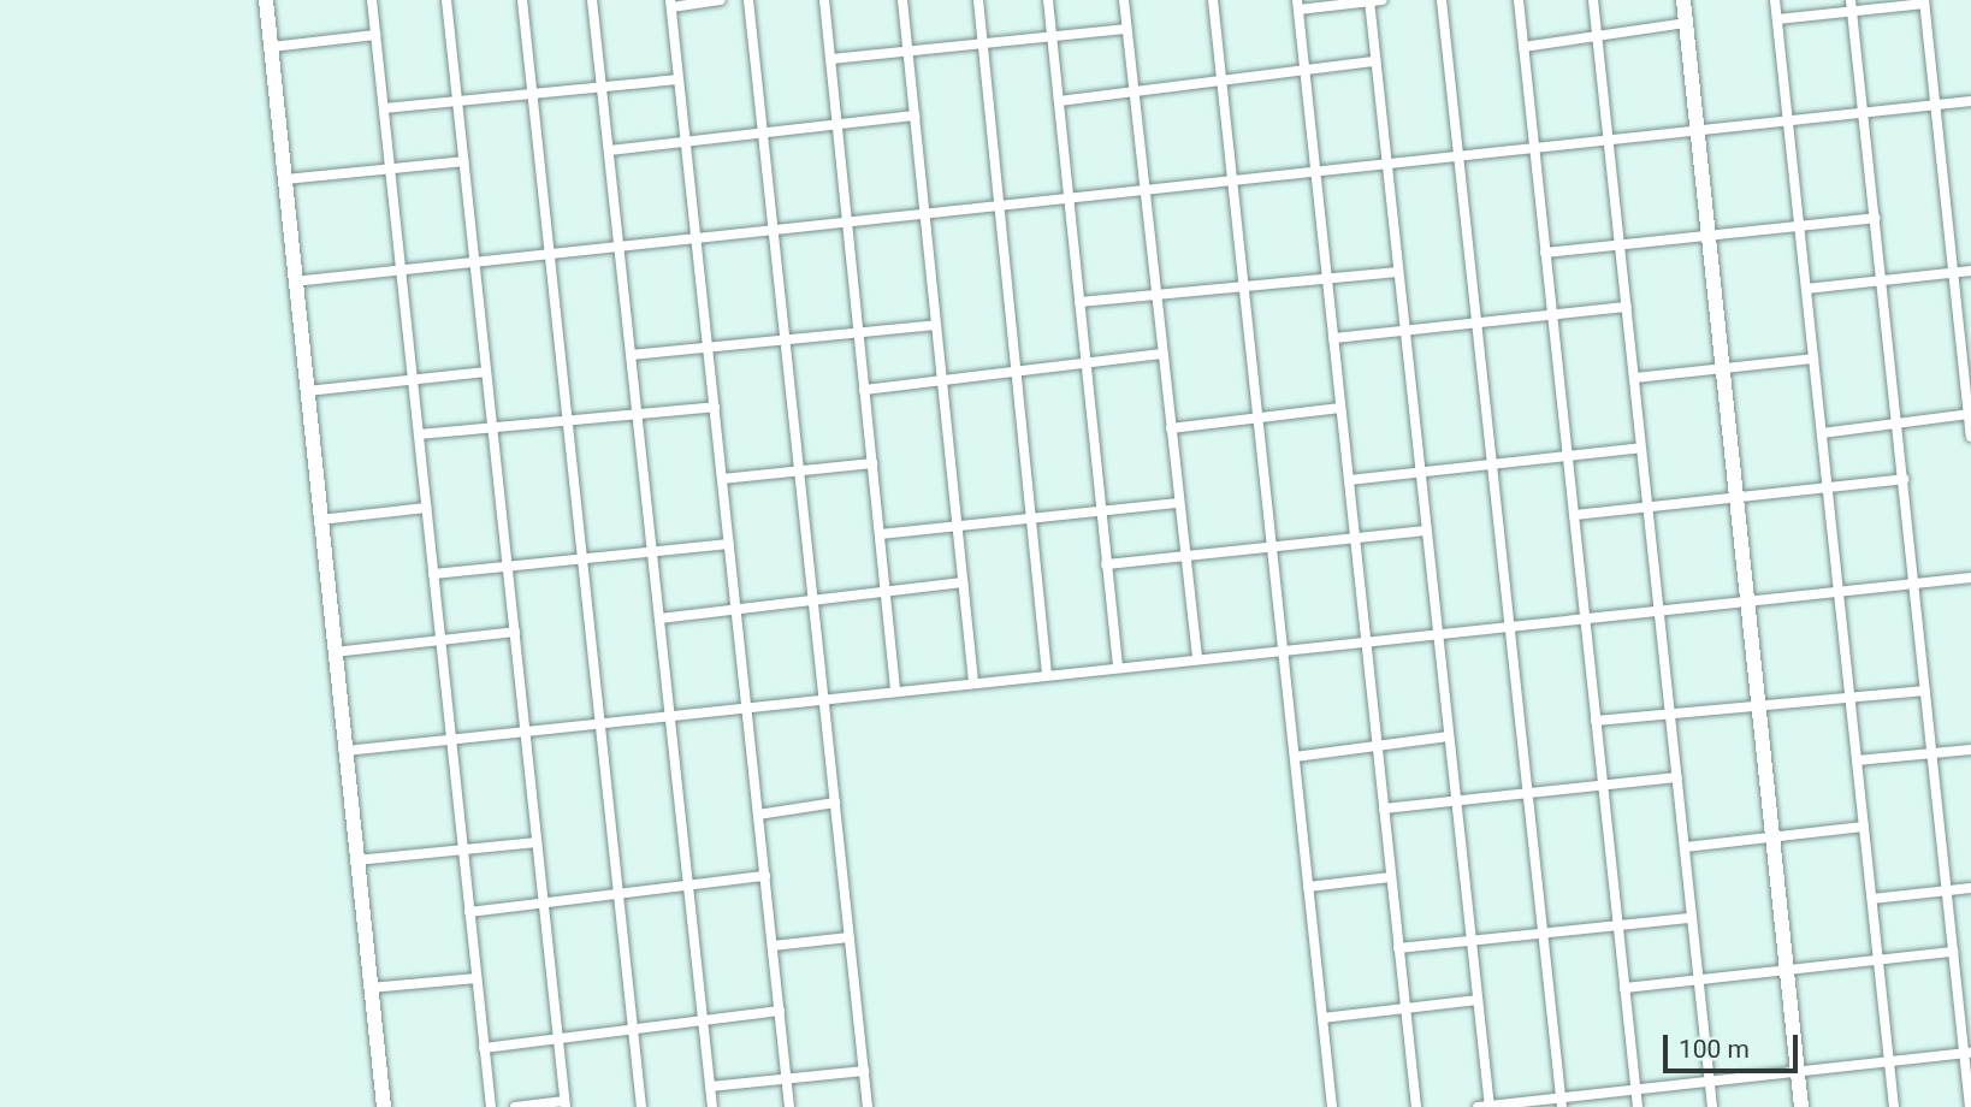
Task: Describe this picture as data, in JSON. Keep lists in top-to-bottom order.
{
  "scale_bar": "100 m"
}
